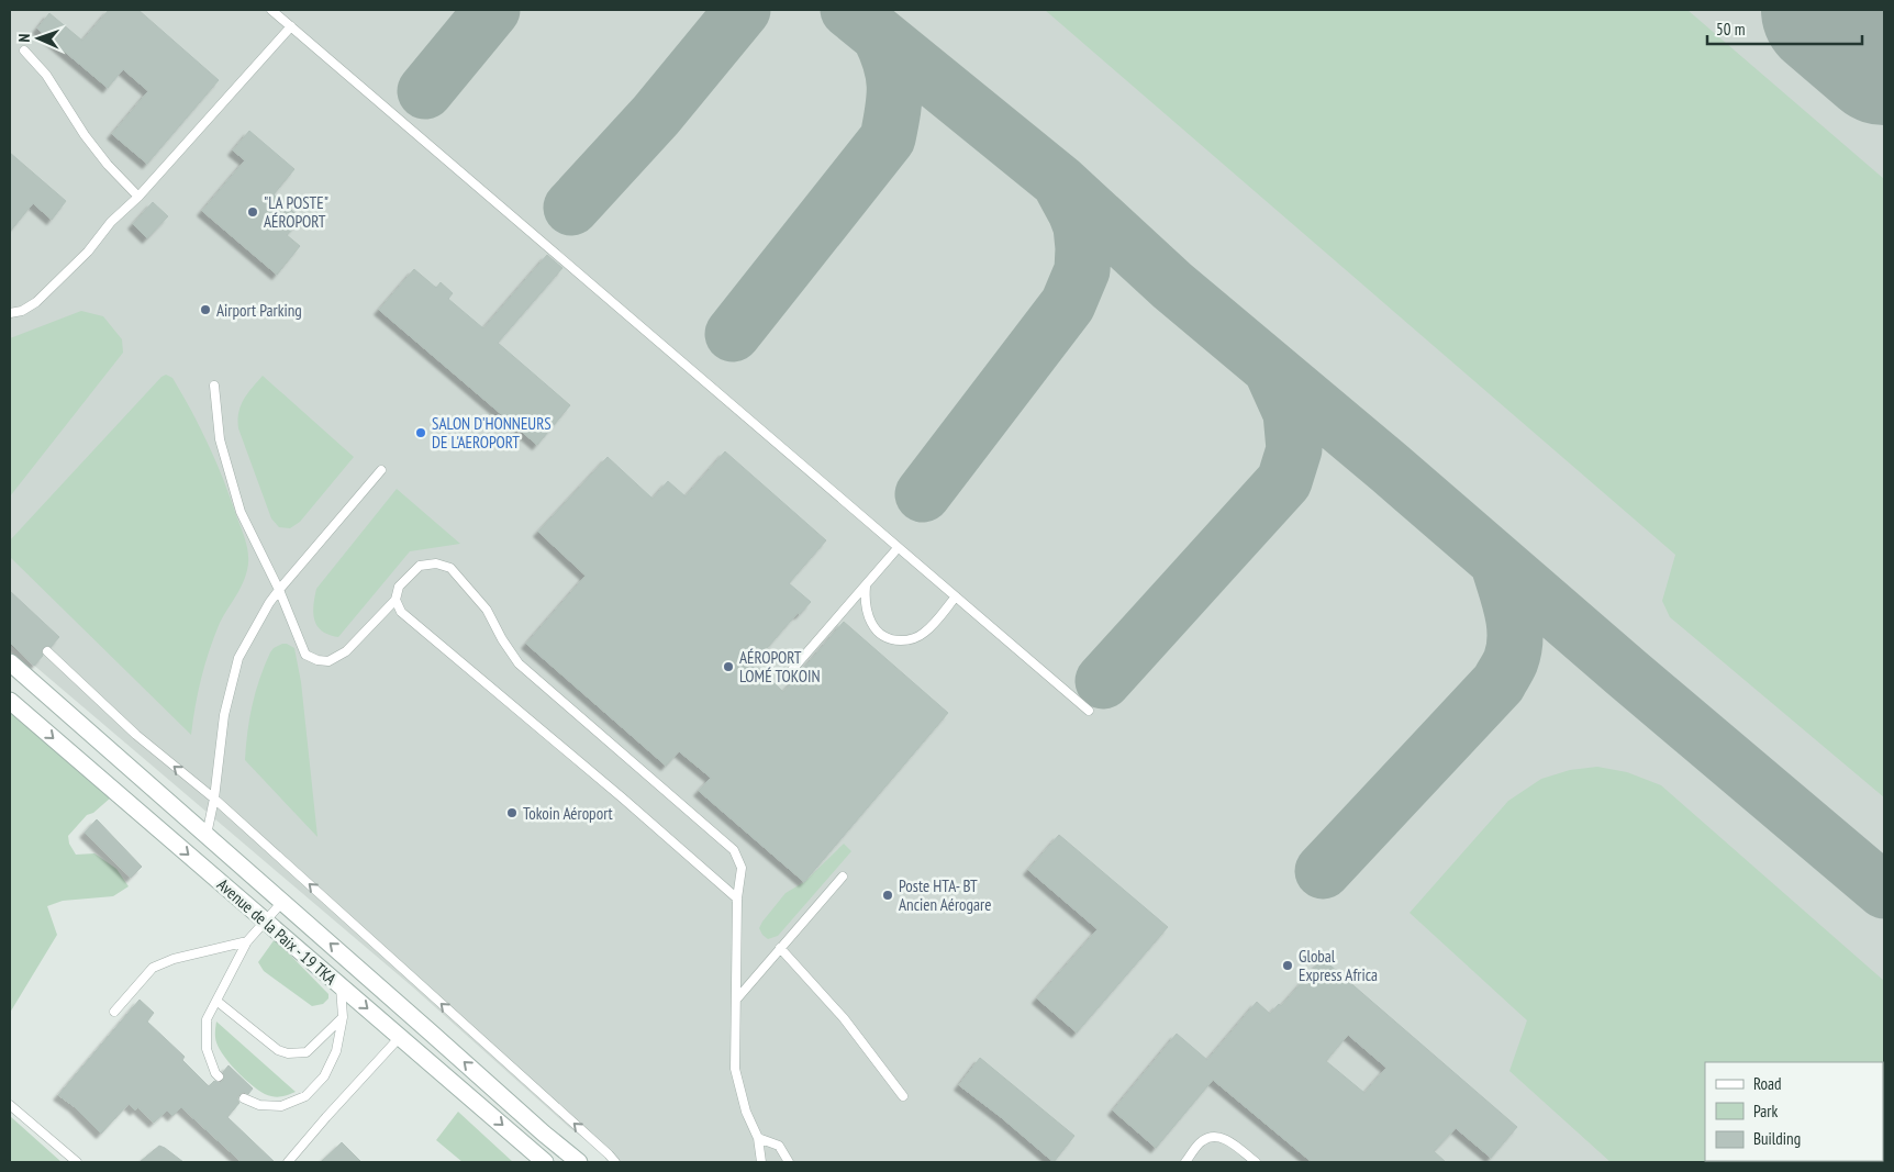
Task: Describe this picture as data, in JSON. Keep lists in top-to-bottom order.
{
  "streets": {
    "main road": ["Avenue de la Paix - 19 TKA"]
  },
  "places": [
    "\"LA POSTE\" AÉROPORT",
    "Airport Parking",
    "SALON D'HONNEURS DE L'AEROPORT",
    "AÉROPORT LOMÉ TOKOIN",
    "Tokoin Aéroport",
    "Poste HTA- BT Ancien Aérogare",
    "Global Express Africa"
  ],
  "legend": ["Road", "Park", "Building"],
  "scale_bar": "50 m",
  "north": "left"
}
